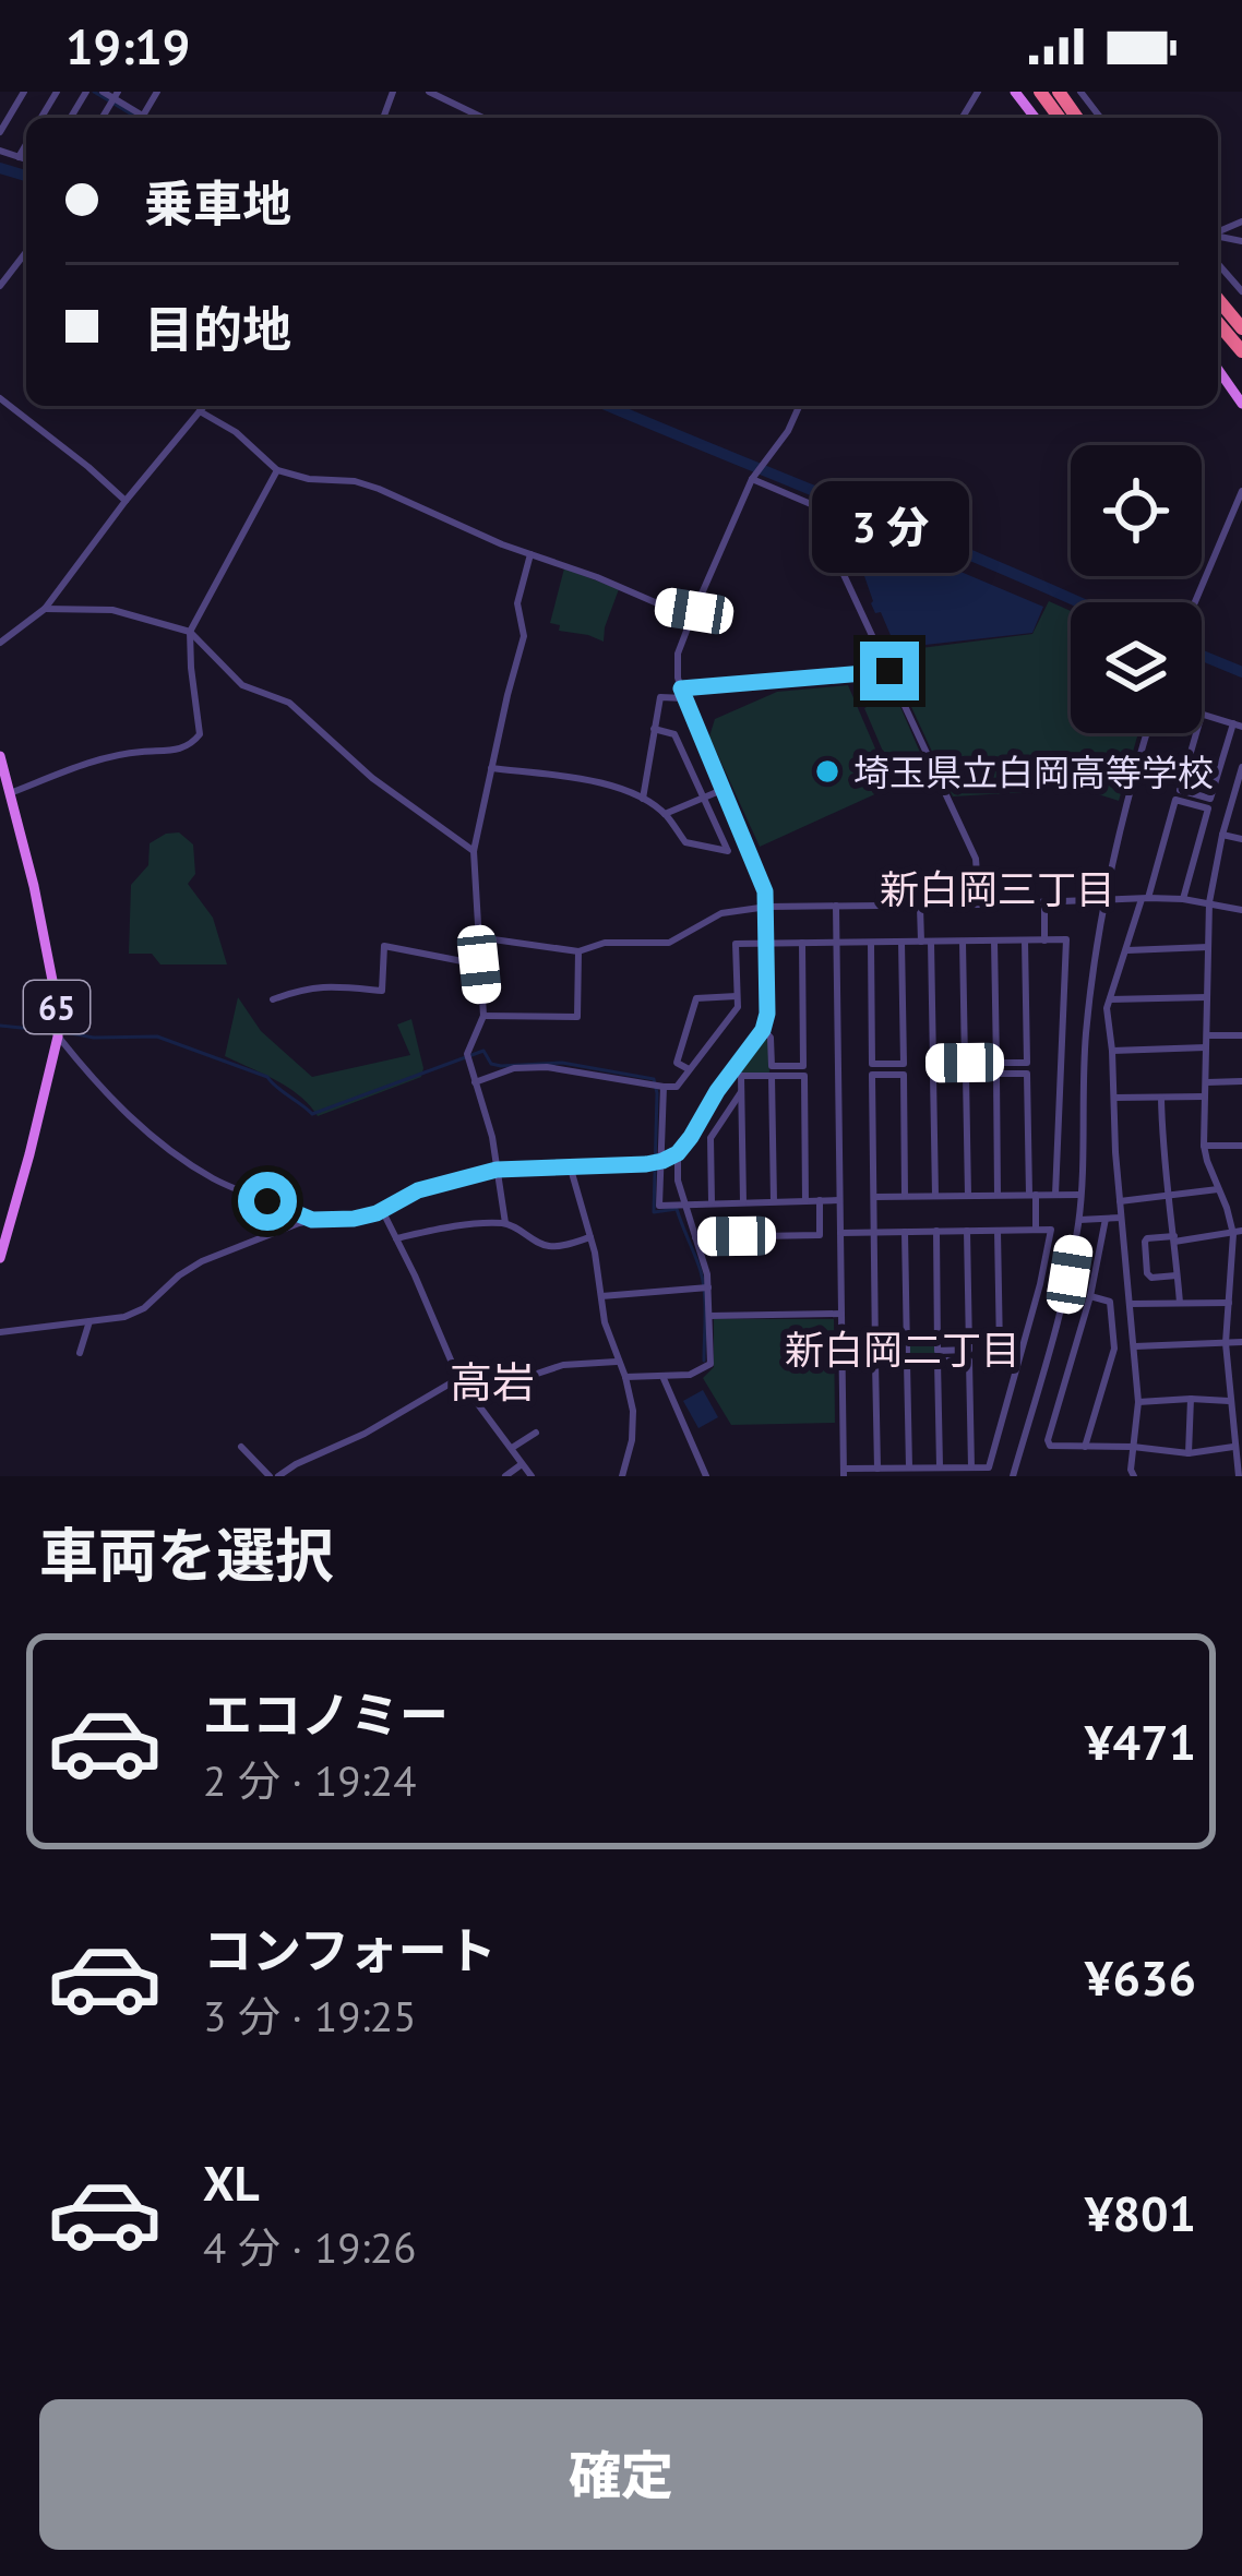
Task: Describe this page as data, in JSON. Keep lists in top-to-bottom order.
{
  "streets": {
    "main road": ["65"]
  },
  "districts": ["新白岡三丁目", "新白岡二丁目", "高岩"],
  "places": ["埼玉県立白岡高等学校"],
  "page": {
    "status": "19:19",
    "banner": ["乗車地", "目的地"],
    "bubble": "3 分",
    "heading": "車両を選択",
    "list": [
      {
        "name": "エコノミー",
        "note": "2 分 · 19:24",
        "value": "¥471"
      },
      {
        "name": "コンフォート",
        "note": "3 分 · 19:25",
        "value": "¥636"
      },
      {
        "name": "XL",
        "note": "4 分 · 19:26",
        "value": "¥801"
      }
    ],
    "buttons": "確定"
  }
}
